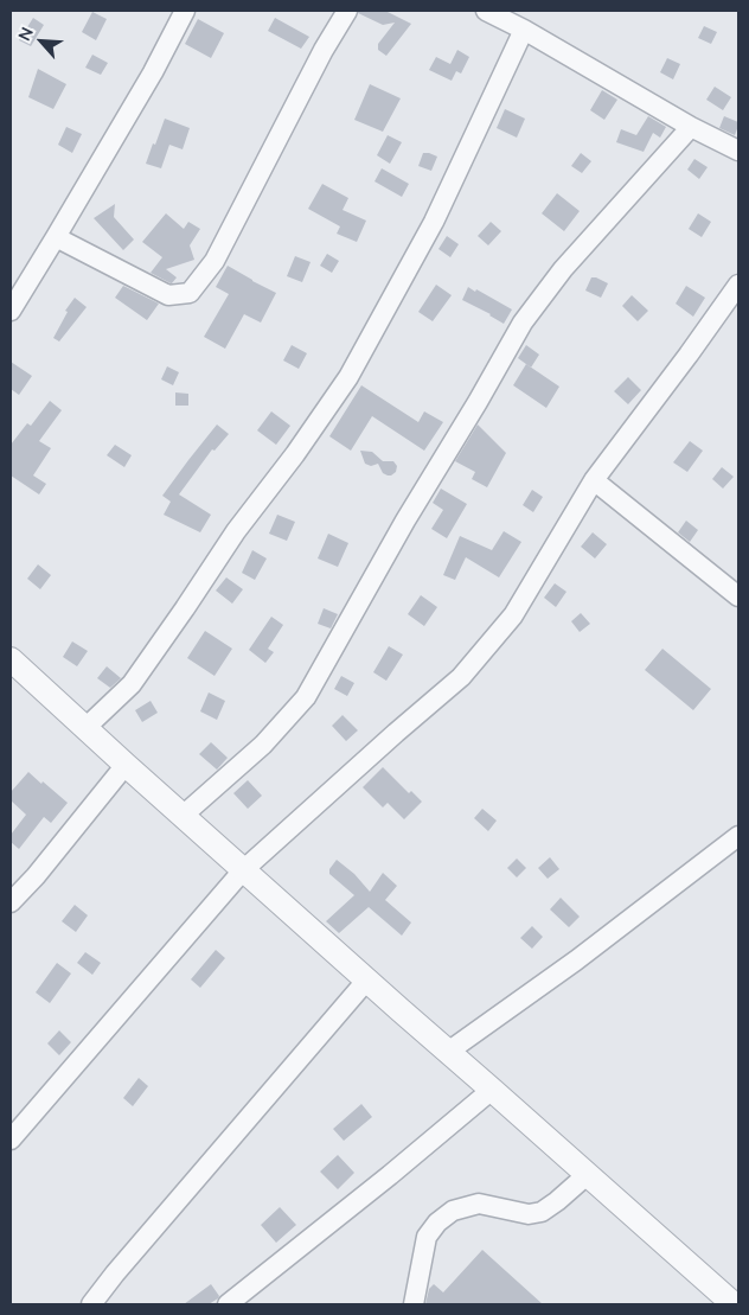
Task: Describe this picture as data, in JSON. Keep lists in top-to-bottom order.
{
  "north": "top left"
}
